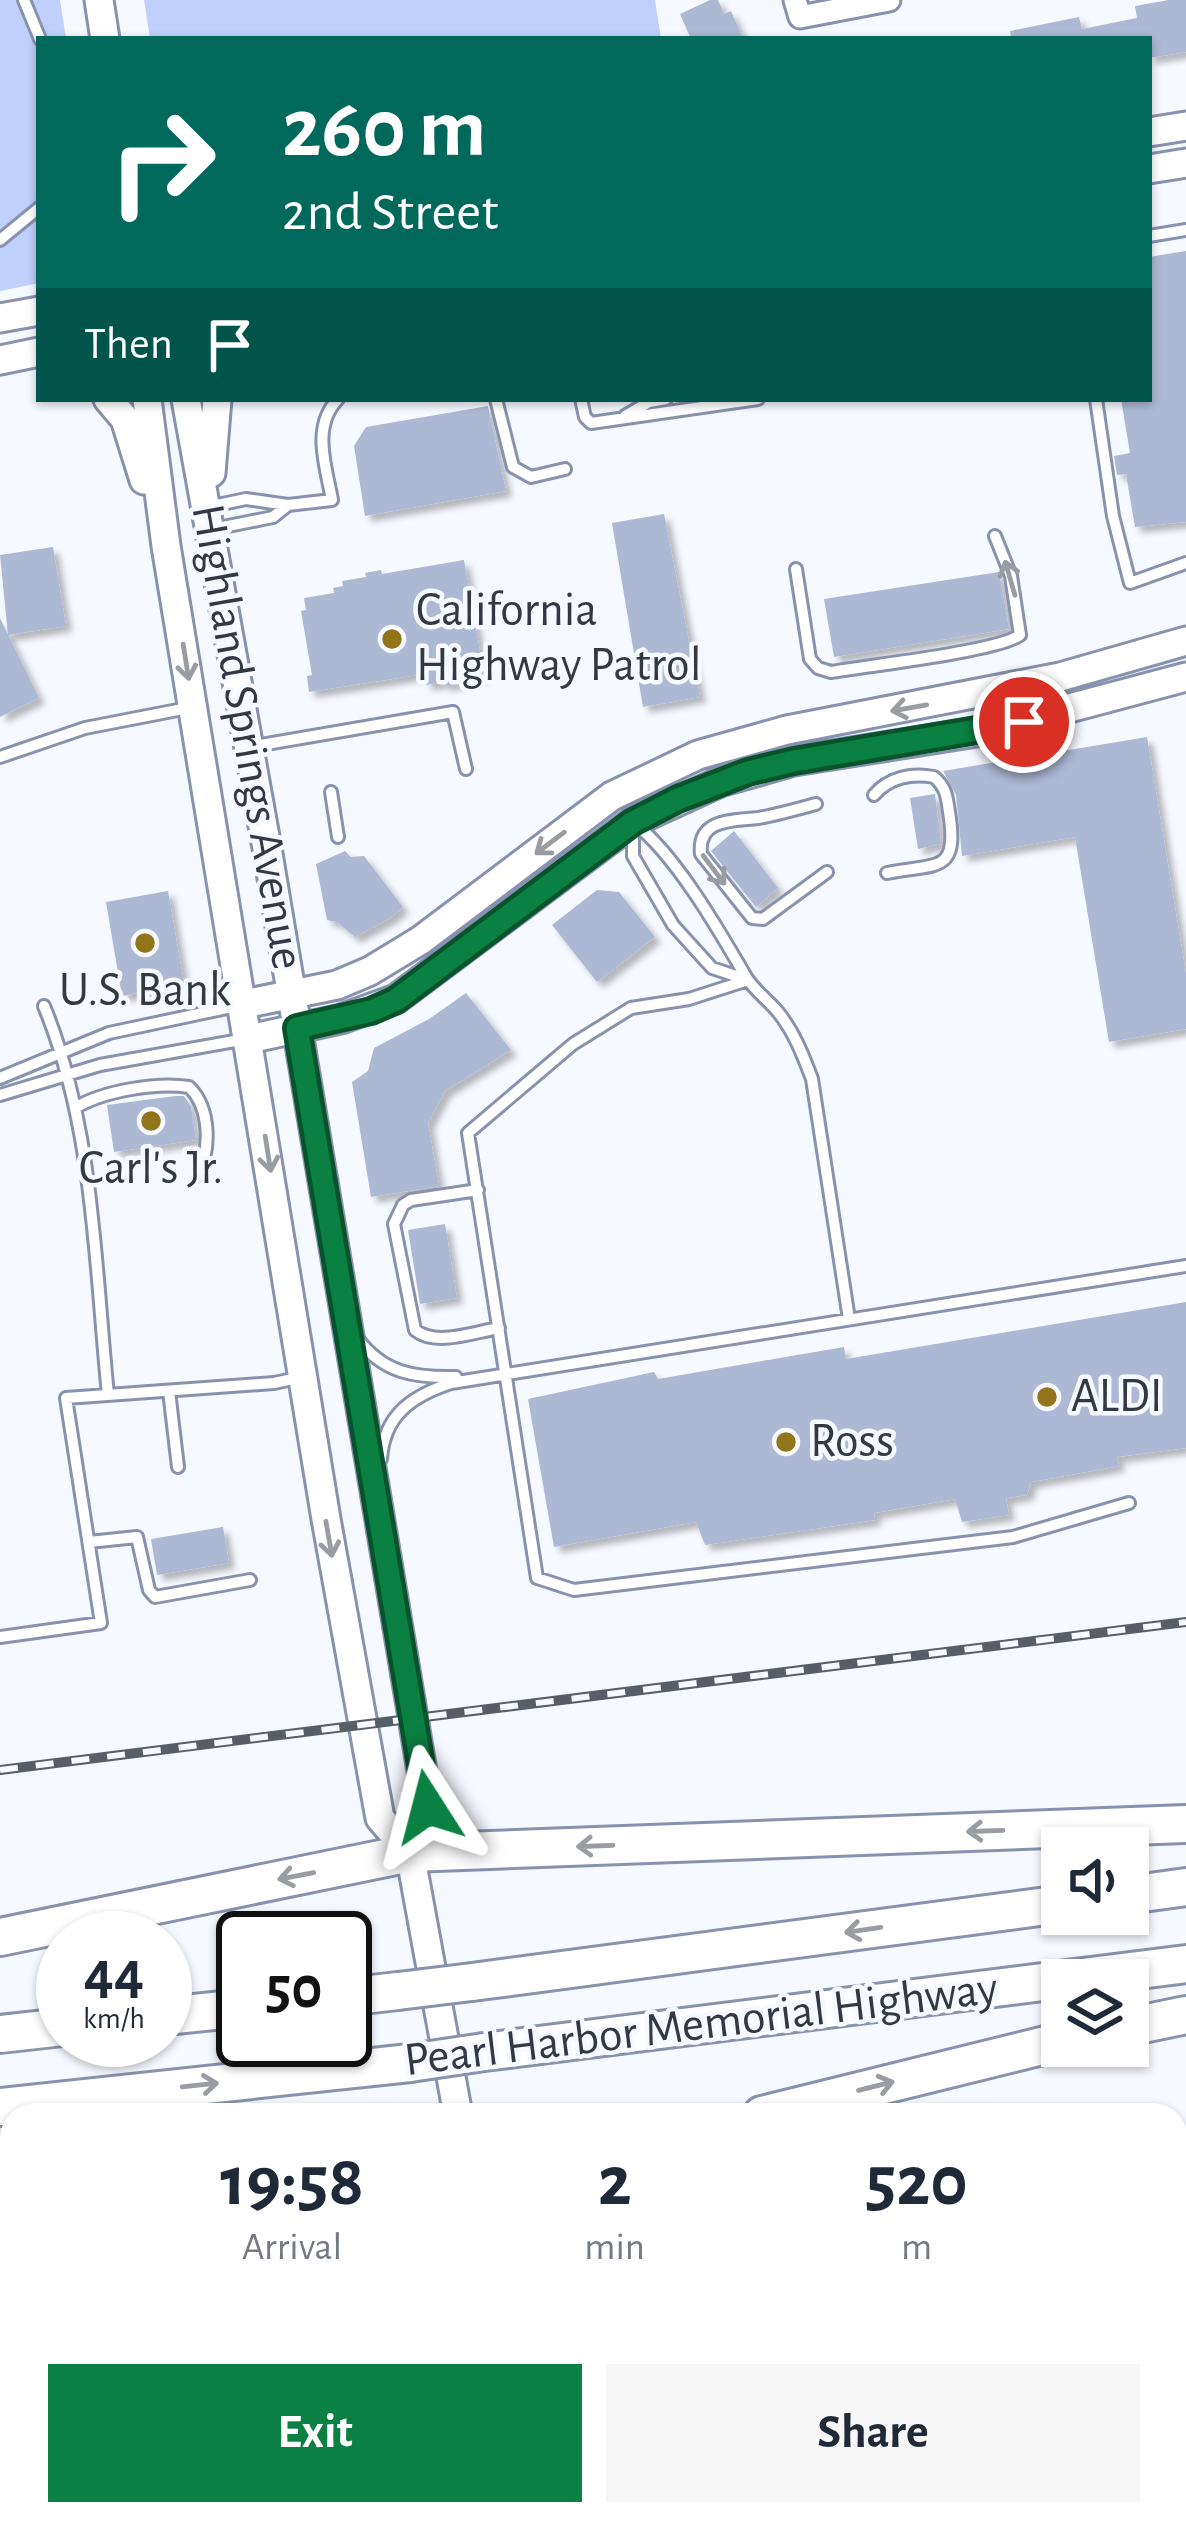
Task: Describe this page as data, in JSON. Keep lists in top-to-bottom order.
{
  "streets": {
    "highway": ["Pearl Harbor Memorial Highway"],
    "main road": ["Highland Springs Avenue"]
  },
  "places": [
    "California Highway Patrol",
    "U.S. Bank",
    "Carl's Jr.",
    "ALDI",
    "Ross"
  ],
  "page": {
    "turn": ["260 m", "2nd Street"],
    "then": "Then",
    "speed": "44 km/h",
    "limit": "50",
    "eta": [
      "19:58",
      "Arrival",
      "2",
      "min",
      "520",
      "m"
    ],
    "buttons": ["Exit", "Share"]
  }
}
